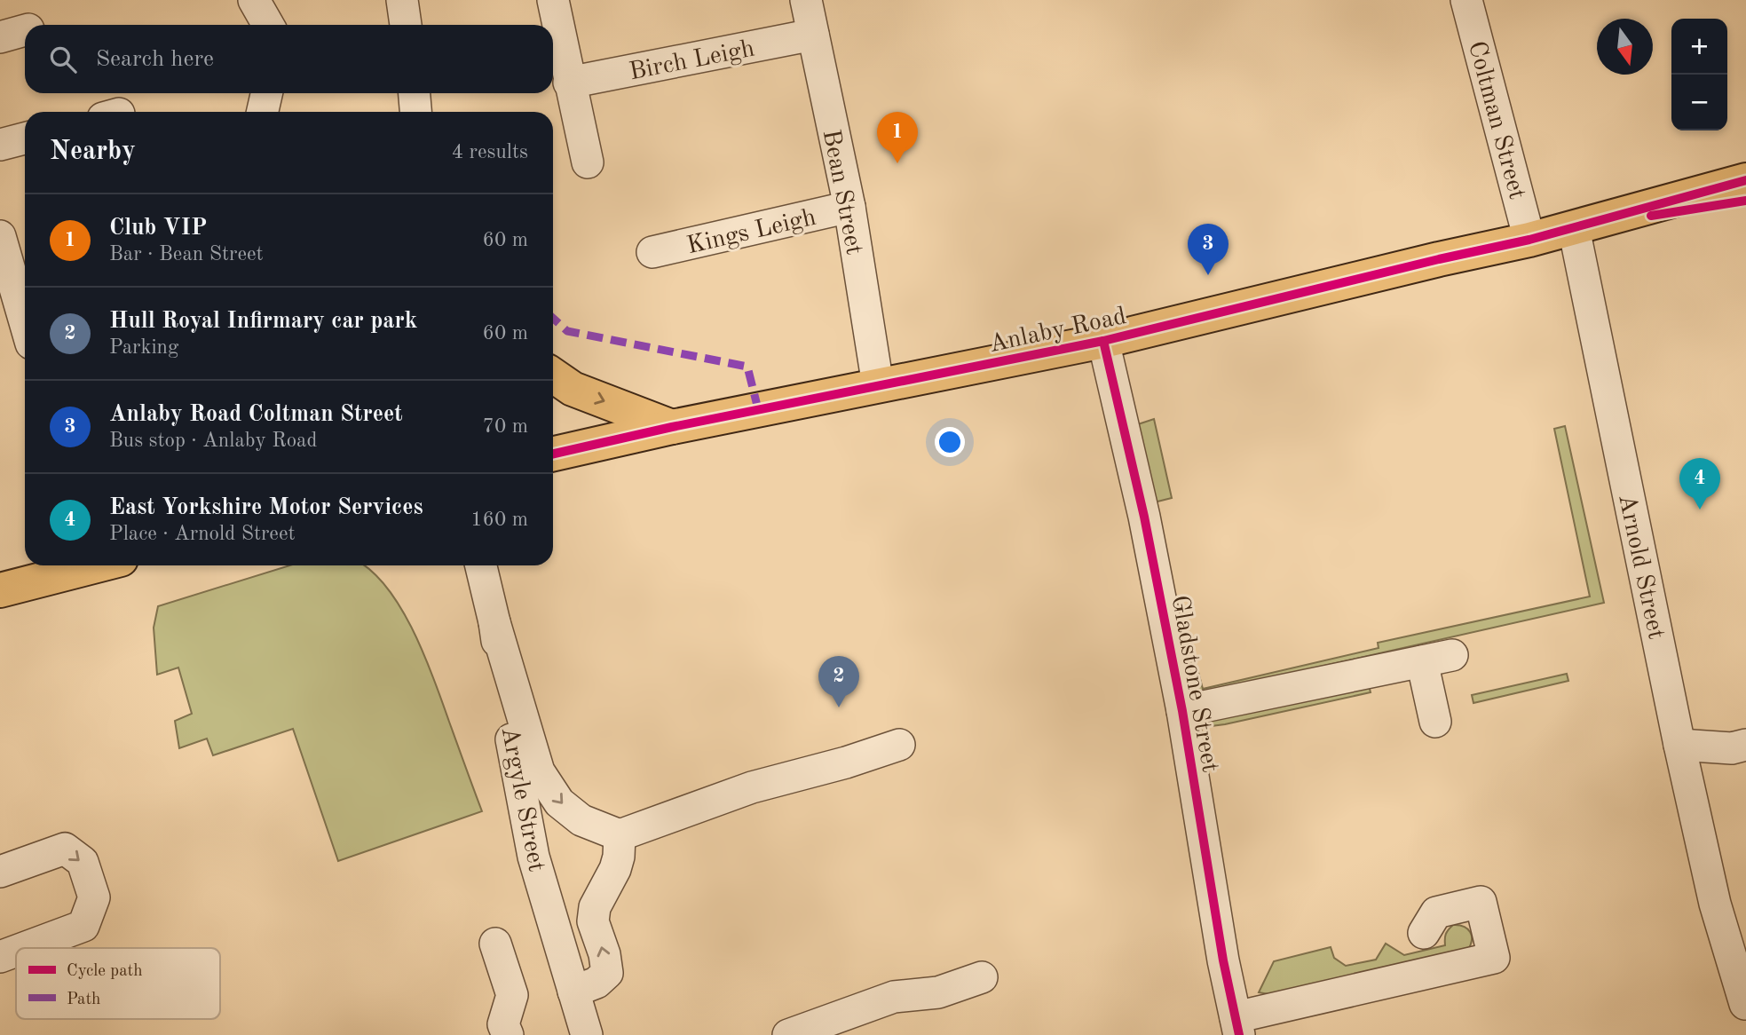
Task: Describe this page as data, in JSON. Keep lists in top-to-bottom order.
{
  "streets": {
    "main road": ["Anlaby Road"],
    "street": [
      "Birch Leigh",
      "Coltman Street",
      "Bean Street",
      "Kings Leigh",
      "Arnold Street",
      "Gladstone Street",
      "Argyle Street"
    ]
  },
  "crossings": [
    ["Birch Leigh", "Bean Street"],
    ["Coltman Street", "Anlaby Road"],
    ["Bean Street", "Kings Leigh"],
    ["Bean Street", "Anlaby Road"],
    ["Anlaby Road", "Arnold Street"],
    ["Anlaby Road", "Gladstone Street"]
  ],
  "legend": ["Cycle path", "Path"],
  "north": "bottom",
  "page": {
    "map_buttons": ["+", "−"],
    "search": "Search here",
    "pins": [
      "1",
      "3",
      "4",
      "2"
    ],
    "heading": ["Nearby", "4 results"],
    "list": [
      {
        "mark": "1",
        "name": "Club VIP",
        "note": "Bar · Bean Street",
        "value": "60 m"
      },
      {
        "mark": "2",
        "name": "Hull Royal Infirmary car park",
        "note": "Parking",
        "value": "60 m"
      },
      {
        "mark": "3",
        "name": "Anlaby Road Coltman Street",
        "note": "Bus stop · Anlaby Road",
        "value": "70 m"
      },
      {
        "mark": "4",
        "name": "East Yorkshire Motor Services",
        "note": "Place · Arnold Street",
        "value": "160 m"
      }
    ]
  }
}
